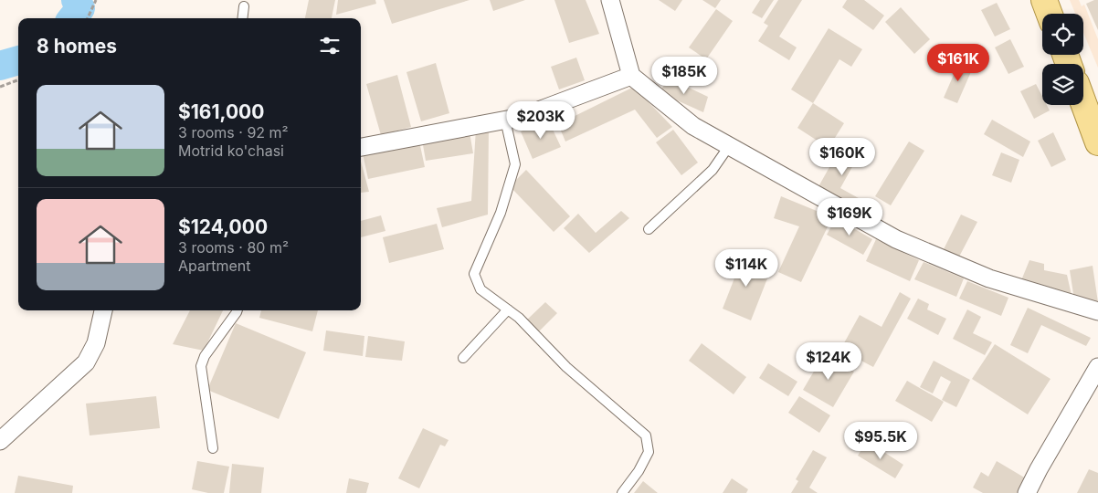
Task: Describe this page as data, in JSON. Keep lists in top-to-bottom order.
{
  "page": {
    "heading": "8 homes",
    "price": [
      "$161K",
      "$185K",
      "$203K",
      "$160K",
      "$169K",
      "$114K",
      "$124K",
      "$95.5K"
    ],
    "list": [
      {
        "name": "$161,000",
        "note": "3 rooms · 92 m² · Motrid ko'chasi"
      },
      {
        "name": "$124,000",
        "note": "3 rooms · 80 m² · Apartment"
      }
    ]
  }
}
